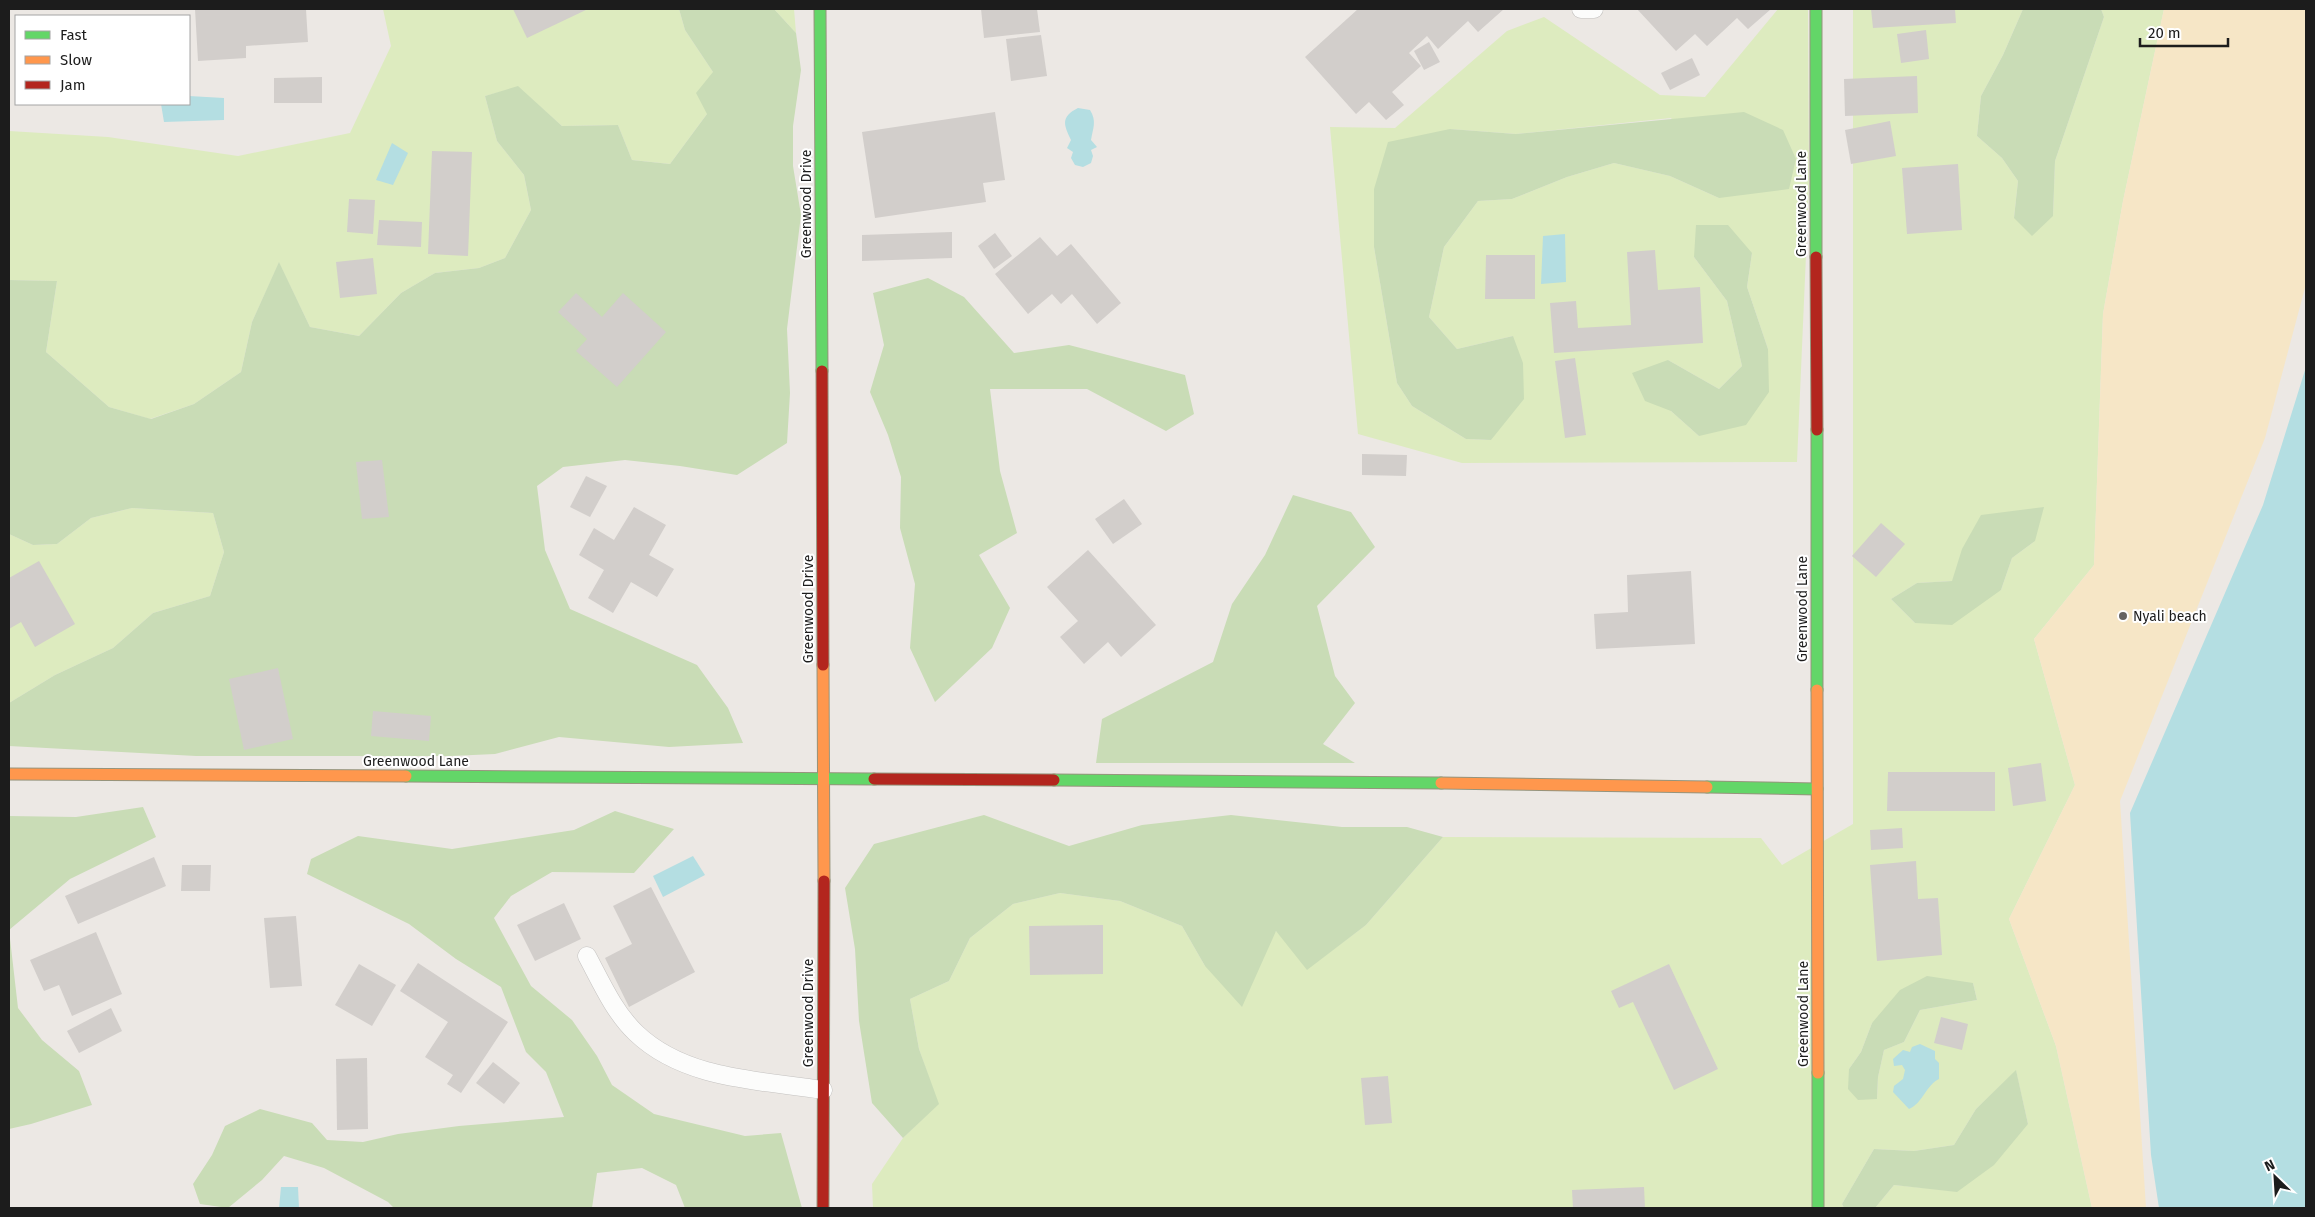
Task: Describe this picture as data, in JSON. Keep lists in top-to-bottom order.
{
  "streets": {
    "street": ["Greenwood Drive", "Greenwood Lane"]
  },
  "crossings": [
    ["Greenwood Drive", "Greenwood Lane"]
  ],
  "places": ["Nyali beach"],
  "legend": ["Fast", "Slow", "Jam"],
  "scale_bar": "20 m",
  "north": "top left"
}
